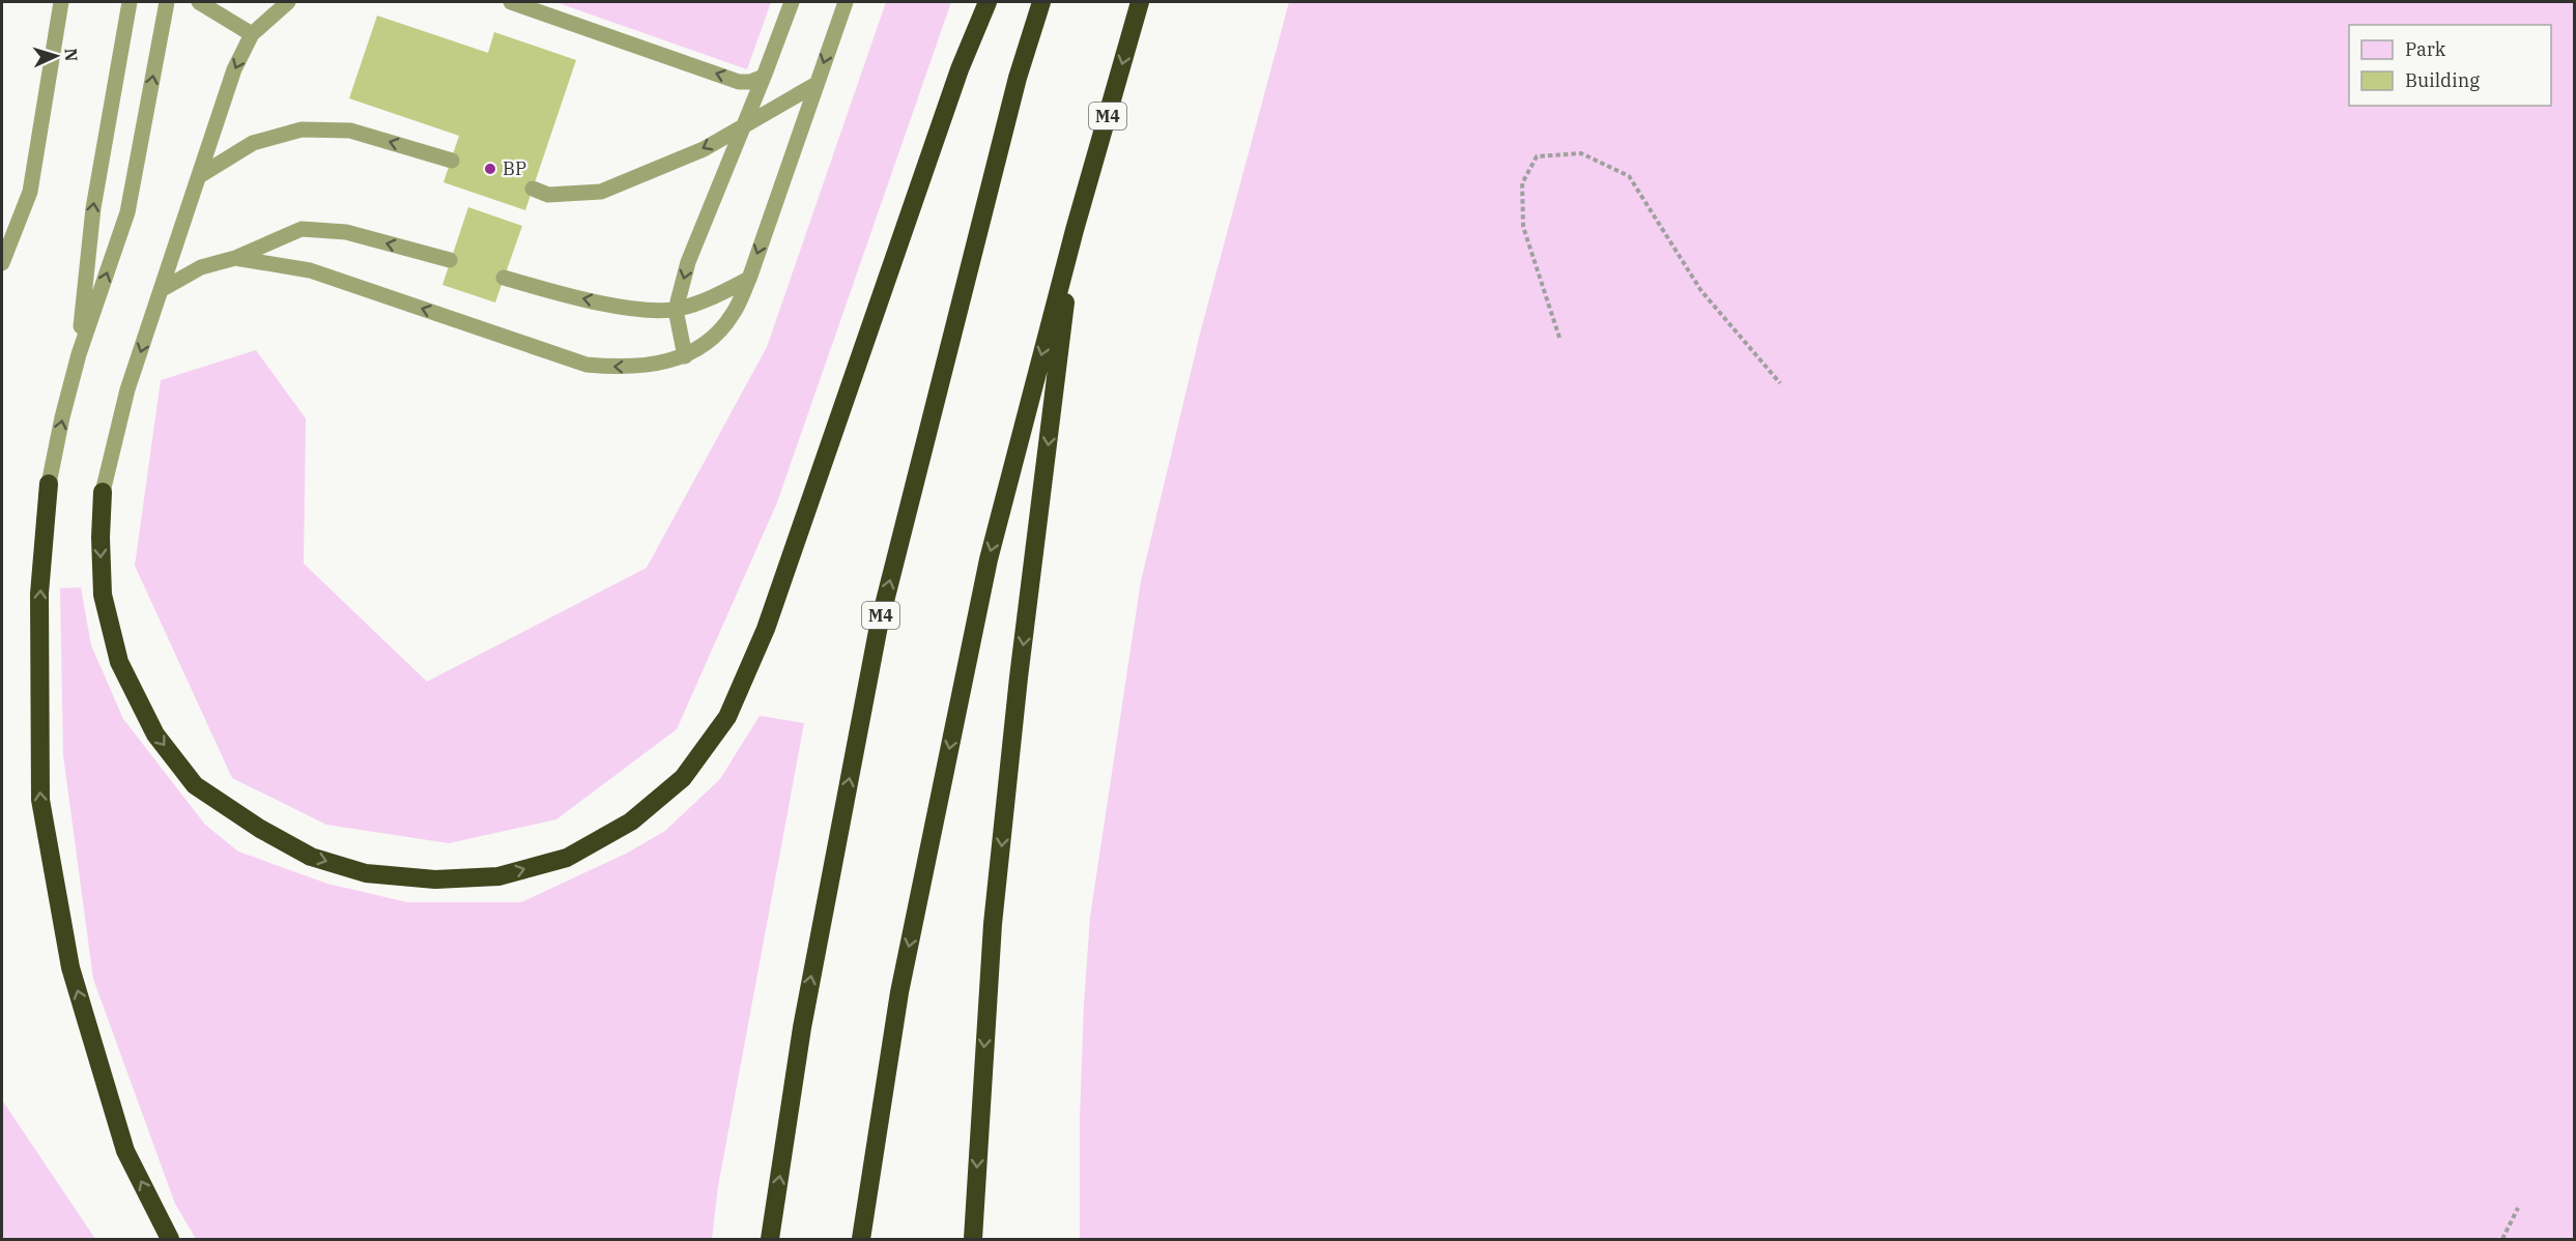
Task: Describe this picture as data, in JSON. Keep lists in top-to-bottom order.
{
  "streets": {
    "highway": ["M4"]
  },
  "places": ["BP"],
  "legend": ["Park", "Building"],
  "north": "right"
}
